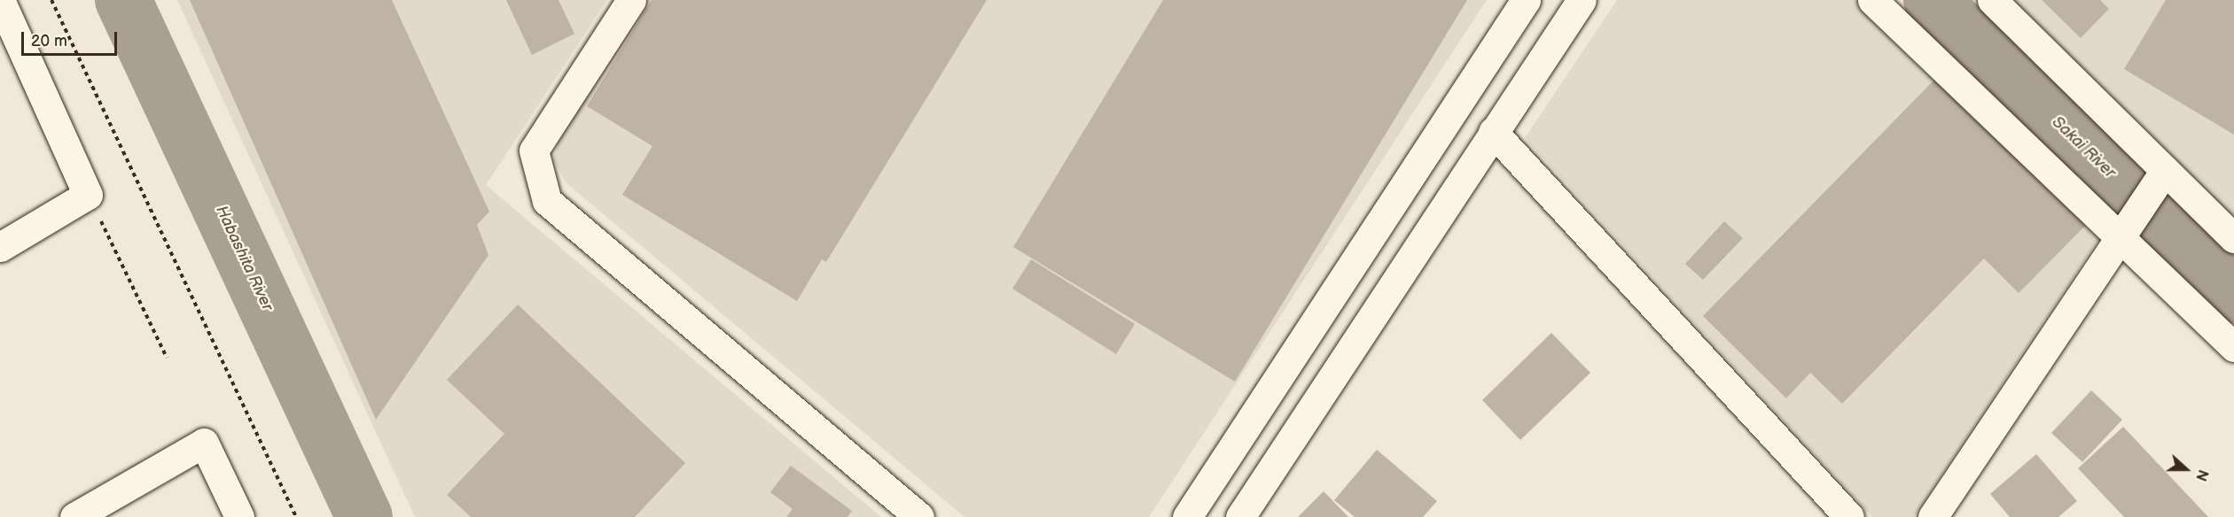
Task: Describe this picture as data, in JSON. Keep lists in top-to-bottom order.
{
  "water": ["Sakai River", "Habashita River"],
  "scale_bar": "20 m",
  "north": "right"
}
